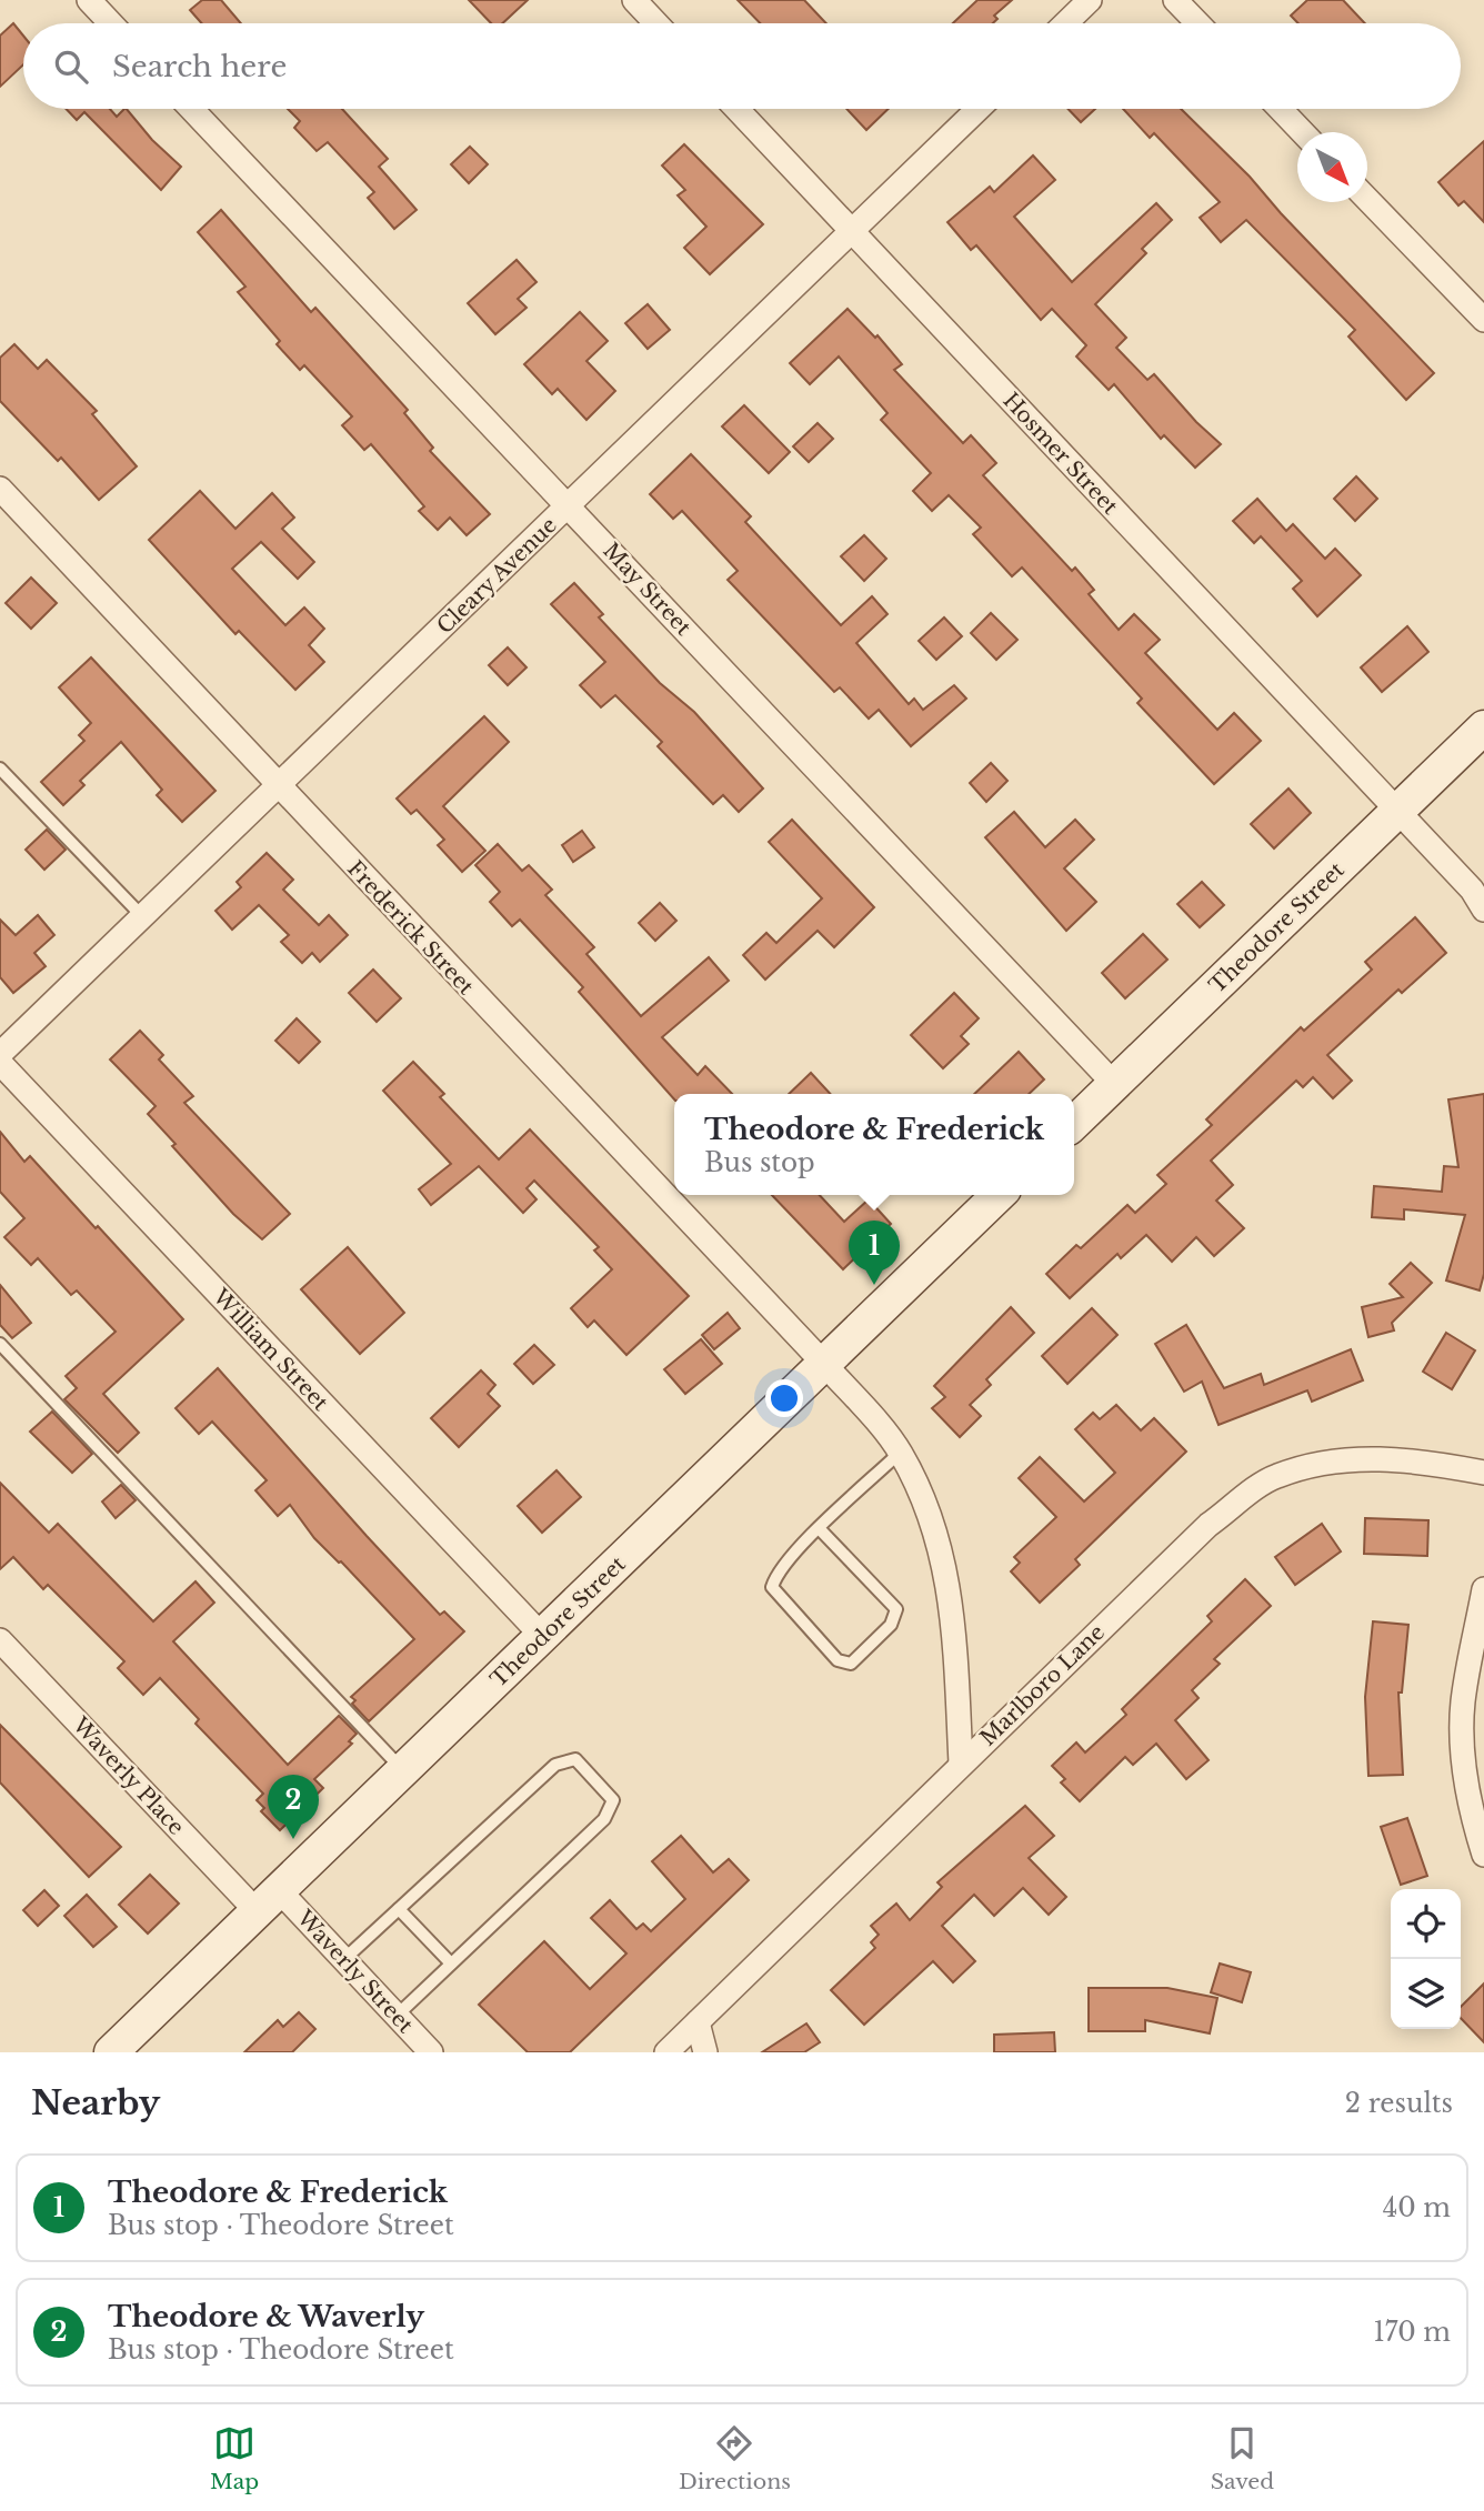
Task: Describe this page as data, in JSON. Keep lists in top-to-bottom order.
{
  "streets": {
    "main road": ["Theodore Street"],
    "street": [
      "Hosmer Street",
      "Cleary Avenue",
      "May Street",
      "Frederick Street",
      "William Street",
      "Marlboro Lane",
      "Waverly Place",
      "Waverly Street"
    ]
  },
  "crossings": [
    ["Hosmer Street", "Cleary Avenue"],
    ["Hosmer Street", "Theodore Street"],
    ["Cleary Avenue", "May Street"],
    ["Cleary Avenue", "Frederick Street"],
    ["May Street", "Theodore Street"],
    ["Frederick Street", "Theodore Street"],
    ["Frederick Street", "Marlboro Lane"],
    ["Theodore Street", "William Street"],
    ["Theodore Street", "Waverly Place"],
    ["Theodore Street", "Waverly Street"],
    ["Waverly Place", "Waverly Street"]
  ],
  "north": "bottom right",
  "page": {
    "search": "Search here",
    "popup": ["Theodore & Frederick", "Bus stop"],
    "pins": ["1", "2"],
    "heading": ["Nearby", "2 results"],
    "list": [
      {
        "mark": "1",
        "name": "Theodore & Frederick",
        "note": "Bus stop · Theodore Street",
        "value": "40 m"
      },
      {
        "mark": "2",
        "name": "Theodore & Waverly",
        "note": "Bus stop · Theodore Street",
        "value": "170 m"
      }
    ],
    "nav": ["Map", "Directions", "Saved"]
  }
}
